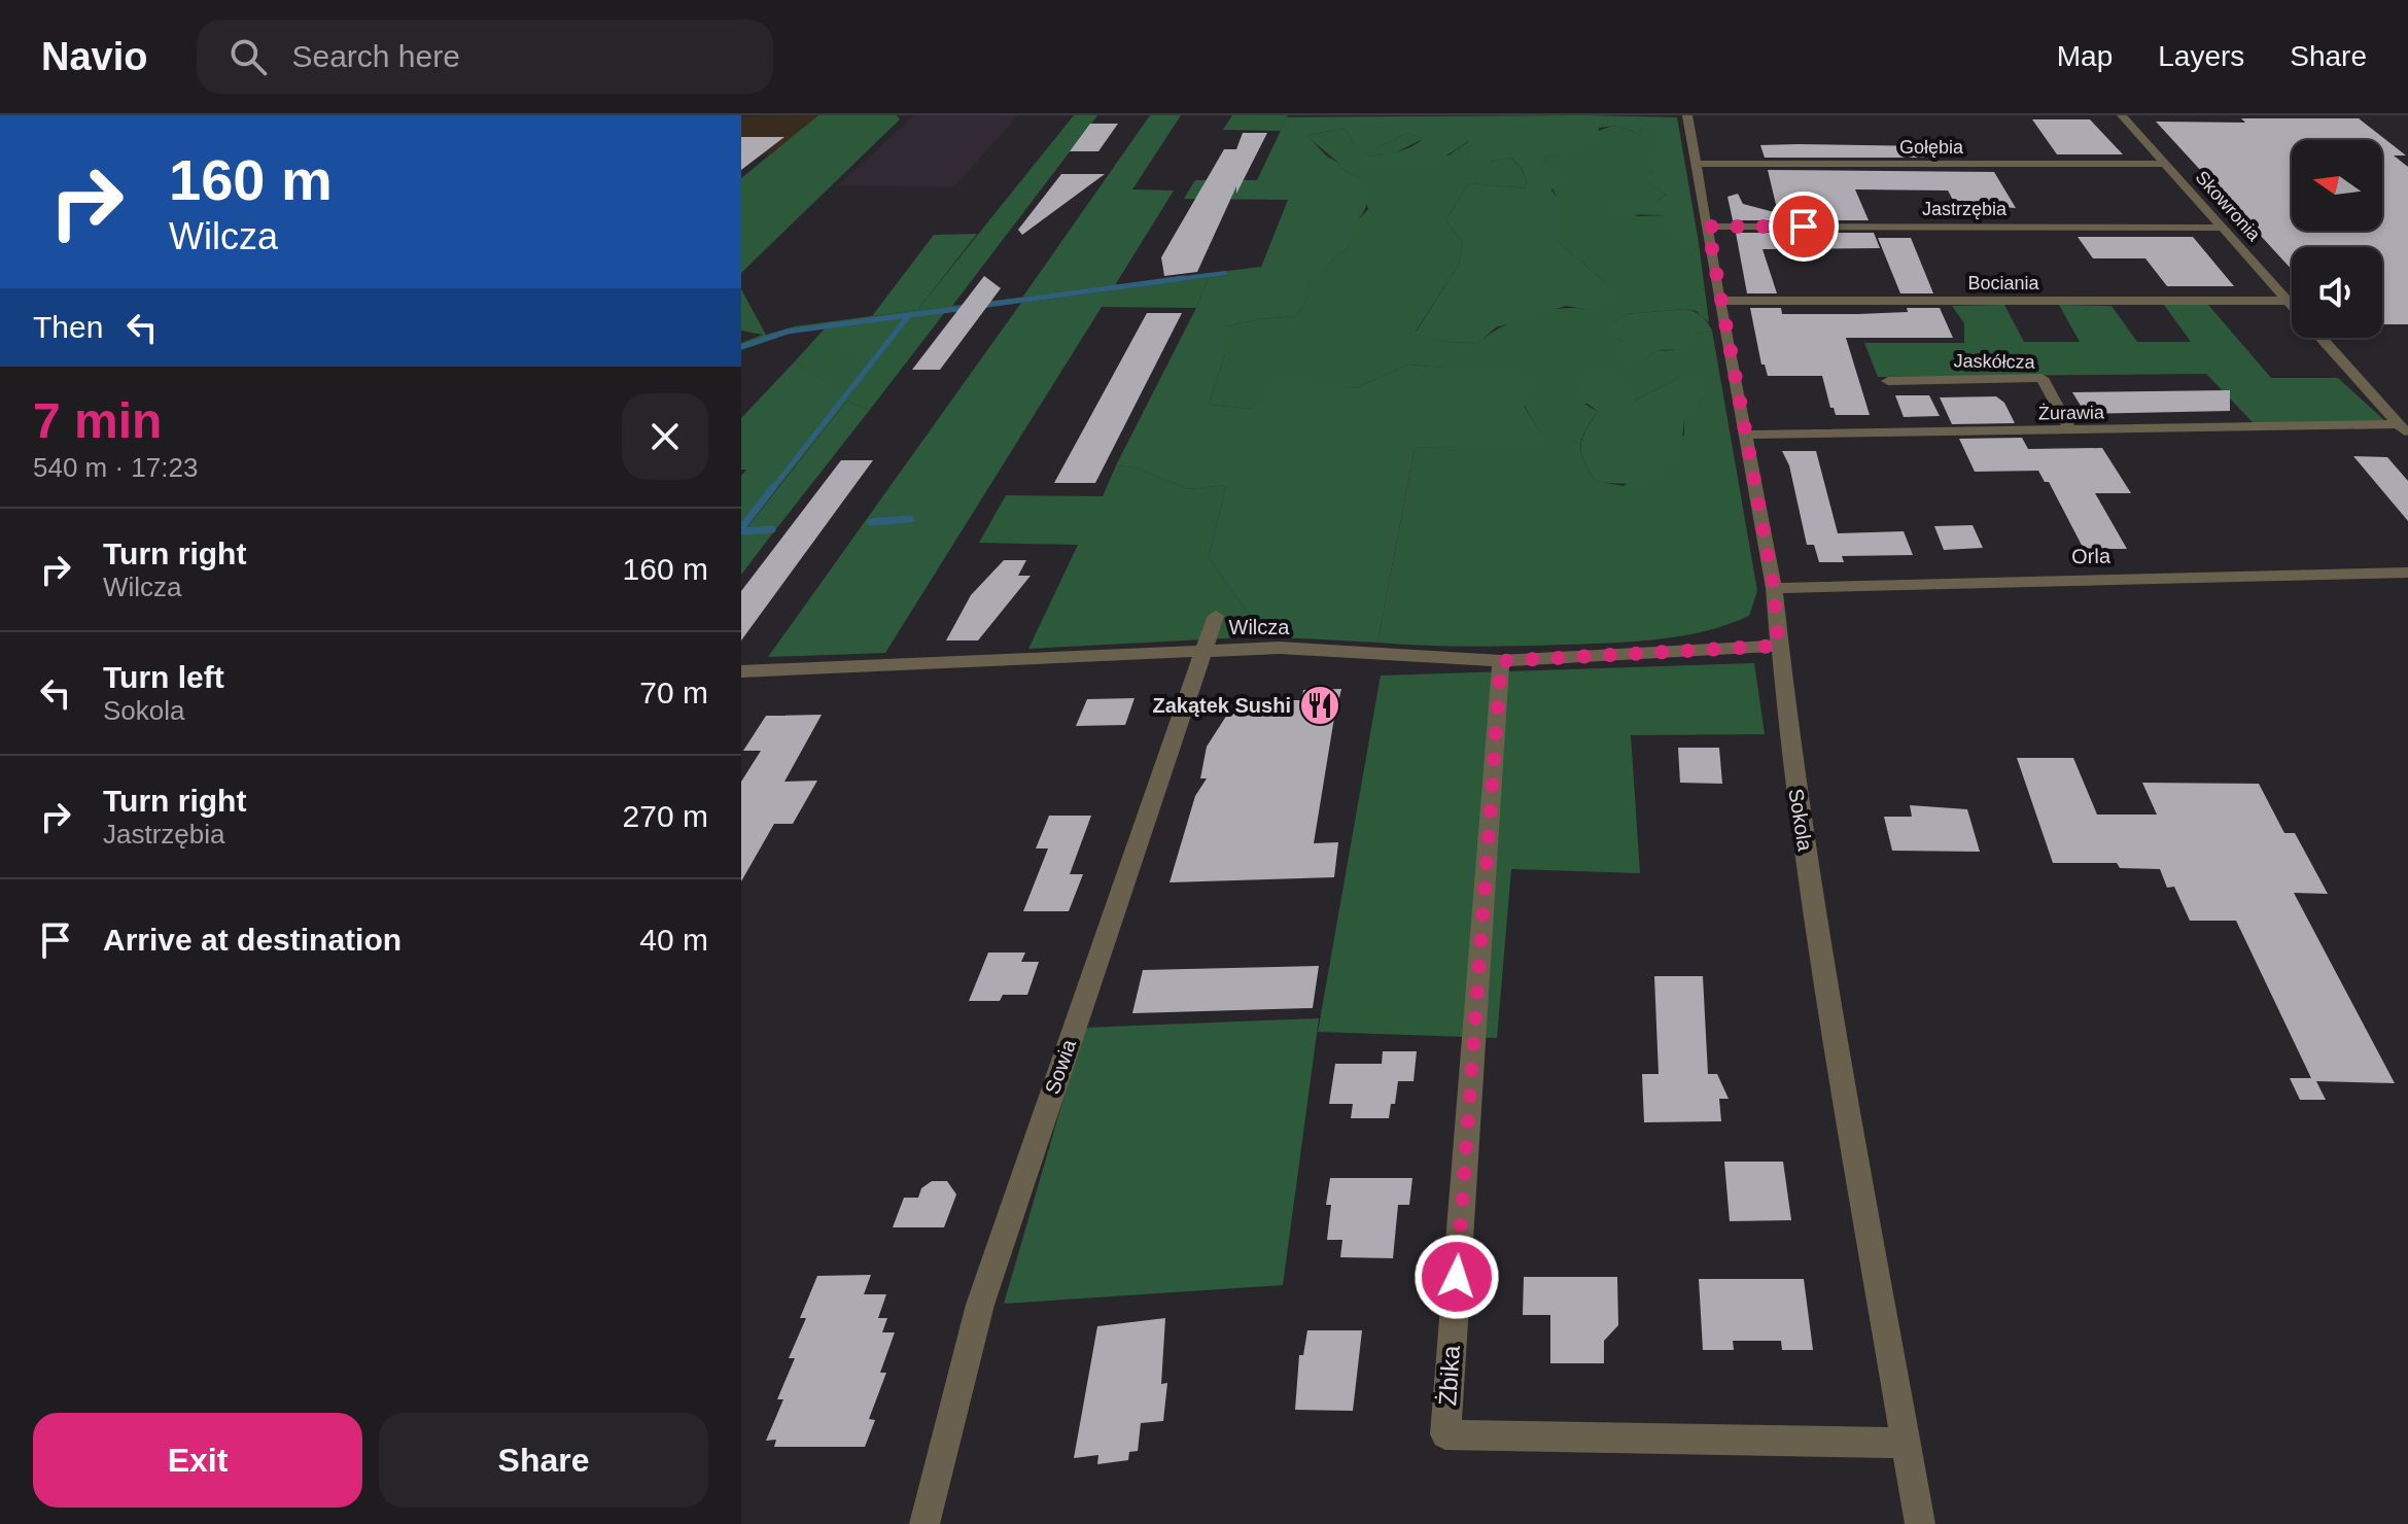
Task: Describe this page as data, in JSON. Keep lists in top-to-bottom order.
{
  "streets": {
    "street": [
      "Gołębia",
      "Skowronia",
      "Jastrzębia",
      "Bociania",
      "Jaskółcza",
      "Żurawia",
      "Orla",
      "Wilcza",
      "Sokola",
      "Sowia",
      "Żbika"
    ]
  },
  "crossings": [
    ["Gołębia", "Skowronia"],
    ["Gołębia", "Sokola"],
    ["Skowronia", "Jastrzębia"],
    ["Skowronia", "Bociania"],
    ["Skowronia", "Żurawia"],
    ["Jastrzębia", "Sokola"],
    ["Bociania", "Sokola"],
    ["Jaskółcza", "Żurawia"],
    ["Żurawia", "Sokola"],
    ["Orla", "Sokola"],
    ["Wilcza", "Sokola"],
    ["Wilcza", "Sowia"],
    ["Wilcza", "Żbika"],
    ["Sokola", "Żbika"]
  ],
  "places": {
    "restaurant": ["Zakątek Sushi"]
  },
  "north": "left",
  "page": {
    "header": "Navio",
    "search": "Search here",
    "nav": ["Map", "Layers", "Share"],
    "turn": ["160 m", "Wilcza"],
    "then": "Then",
    "heading": ["7 min", "540 m · 17:23"],
    "list": [
      {
        "name": "Turn right",
        "note": "Wilcza",
        "value": "160 m"
      },
      {
        "name": "Turn left",
        "note": "Sokola",
        "value": "70 m"
      },
      {
        "name": "Turn right",
        "note": "Jastrzębia",
        "value": "270 m"
      },
      {
        "name": "Arrive at destination",
        "value": "40 m"
      }
    ],
    "buttons": ["Exit", "Share"]
  }
}
